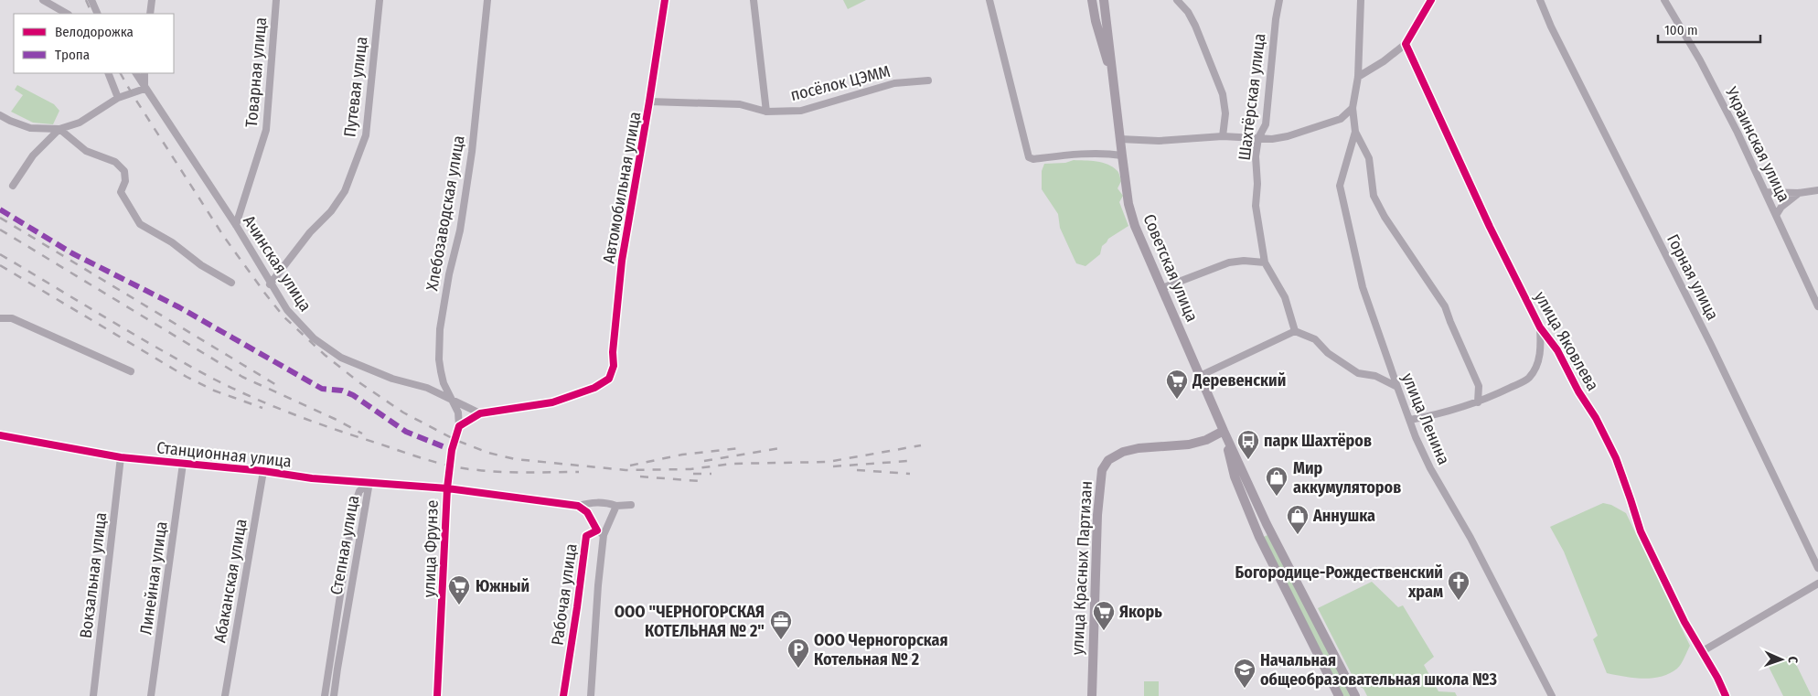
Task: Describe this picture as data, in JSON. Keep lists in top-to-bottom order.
{
  "streets": {
    "main road": ["Советская улица", "улица Красных Партизан"],
    "street": [
      "Товарная улица",
      "посёлок ЦЭММ",
      "Путевая улица",
      "Шахтёрская улица",
      "Украинская улица",
      "Автомобильная улица",
      "Хлебозаводская улица",
      "Ачинская улица",
      "Горная улица",
      "улица Яковлева",
      "улица Ленина",
      "Станционная улица",
      "Степная улица",
      "улица Фрунзе",
      "Вокзальная улица",
      "Линейная улица",
      "Абаканская улица",
      "Рабочая улица"
    ]
  },
  "crossings": [
    ["Товарная улица", "Ачинская улица"],
    ["посёлок ЦЭММ", "Автомобильная улица"],
    ["Путевая улица", "Ачинская улица"],
    ["Автомобильная улица", "Ачинская улица"],
    ["Хлебозаводская улица", "Ачинская улица"],
    ["Хлебозаводская улица", "улица Фрунзе"],
    ["Советская улица", "улица Красных Партизан"],
    ["Станционная улица", "Степная улица"],
    ["Станционная улица", "улица Фрунзе"],
    ["Станционная улица", "Вокзальная улица"],
    ["Станционная улица", "Линейная улица"],
    ["Станционная улица", "Абаканская улица"]
  ],
  "places": {
    "supermarket": ["Деревенский", "Южный", "Якорь"],
    "bus stop": ["парк Шахтёров"],
    "shop": ["Мир аккумуляторов", "Аннушка"],
    "church": ["Богородице-Рождественский храм"],
    "office": ["ООО \"ЧЕРНОГОРСКАЯ КОТЕЛЬНАЯ № 2\""],
    "parking": ["ООО Черногорская Котельная № 2"],
    "school or university": ["Начальная общеобразовательная школа №3"]
  },
  "legend": ["Велодорожка", "Тропа"],
  "scale_bar": "100 m",
  "north": "right"
}
